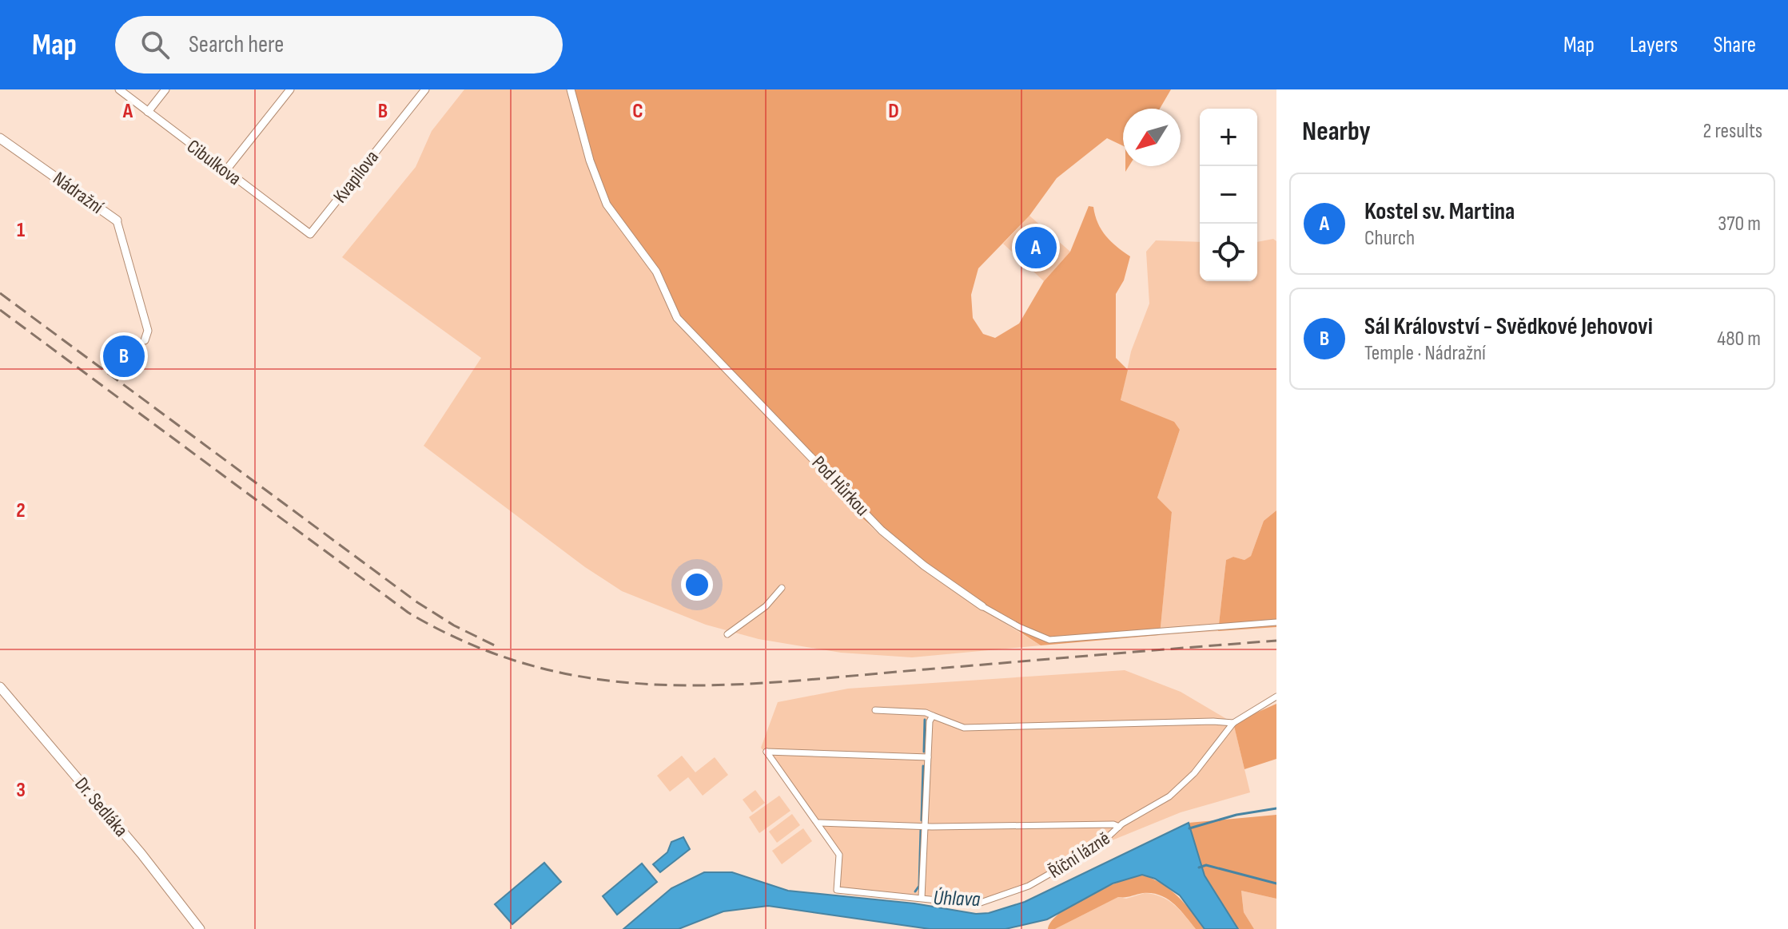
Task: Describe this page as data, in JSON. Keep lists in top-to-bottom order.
{
  "streets": {
    "street": [
      "Cibulkova",
      "Kvapilova",
      "Nádražní",
      "Pod Hůrkou",
      "Dr. Sedláka",
      "Říční lázně"
    ]
  },
  "crossings": [
    ["Cibulkova", "Kvapilova"]
  ],
  "water": ["Úhlava"],
  "north": "bottom left",
  "page": {
    "header": "Map",
    "search": "Search here",
    "nav": ["Map", "Layers", "Share"],
    "heading": ["Nearby", "2 results"],
    "map_buttons": ["+", "−"],
    "list": [
      {
        "mark": "A",
        "name": "Kostel sv. Martina",
        "note": "Church",
        "value": "370 m"
      },
      {
        "mark": "B",
        "name": "Sál Království - Svědkové Jehovovi",
        "note": "Temple · Nádražní",
        "value": "480 m"
      }
    ],
    "pins": ["A", "B"]
  },
  "grid": {
    "columns": [
      "A",
      "B",
      "C",
      "D"
    ],
    "rows": ["1", "2", "3"]
  }
}
